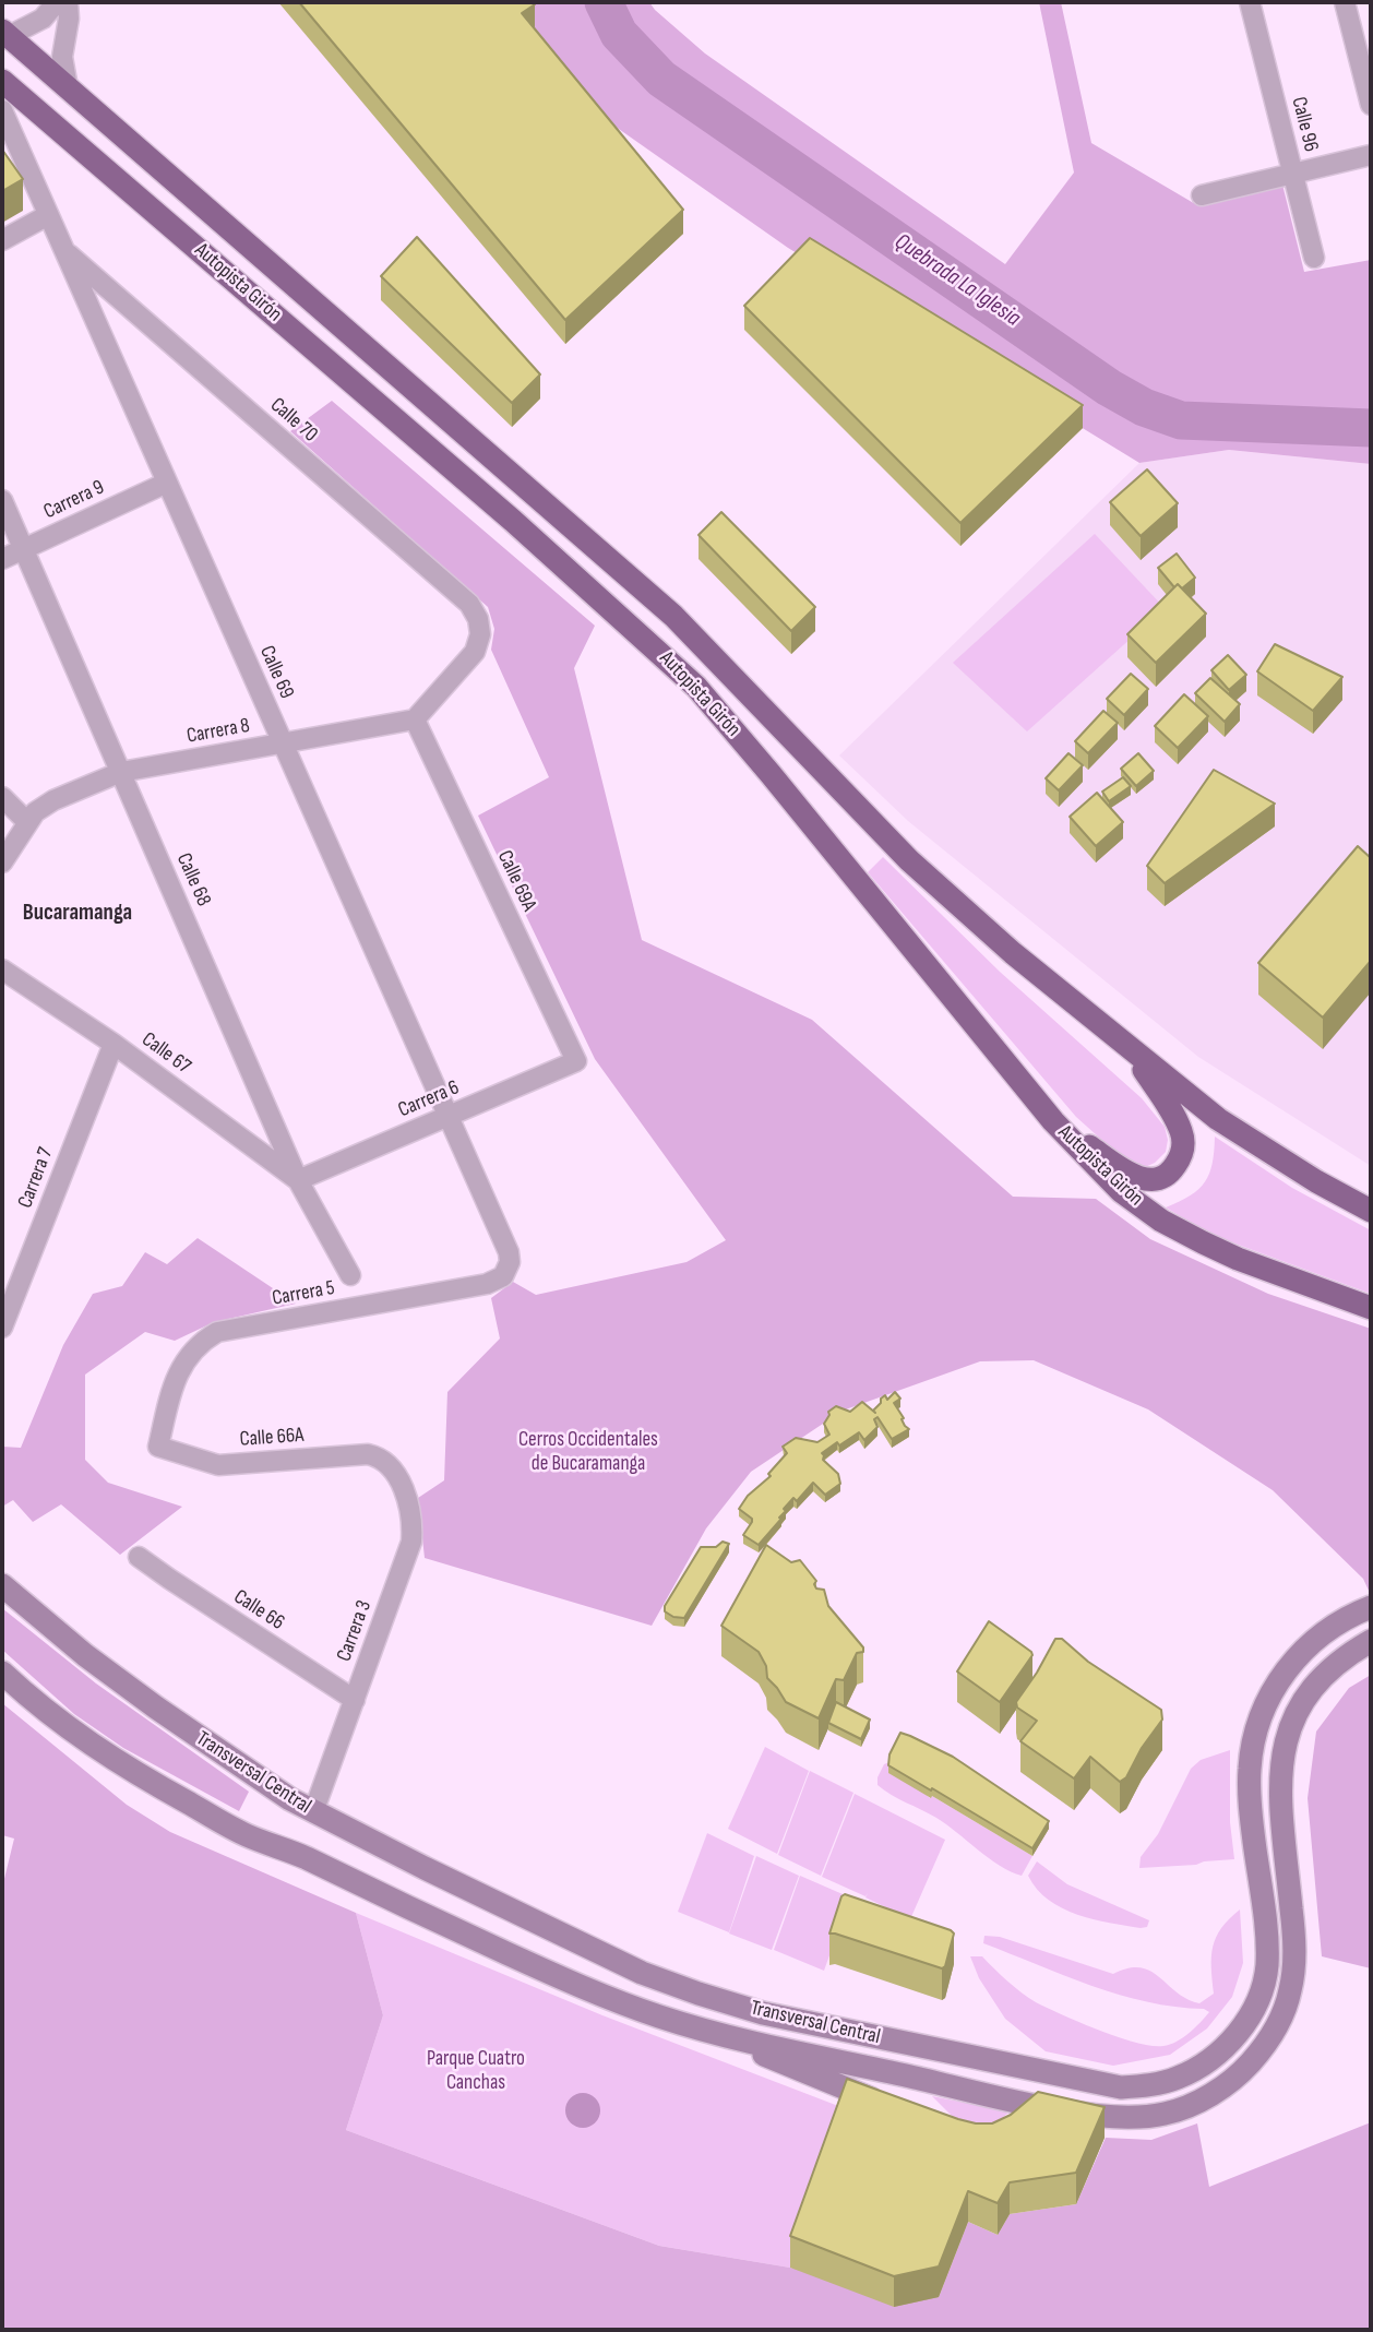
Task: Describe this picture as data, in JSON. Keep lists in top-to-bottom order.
{
  "streets": {
    "highway": ["Autopista Girón"],
    "main road": ["Transversal Central"],
    "street": [
      "Calle 96",
      "Calle 70",
      "Carrera 9",
      "Calle 69",
      "Carrera 8",
      "Calle 68",
      "Calle 69A",
      "Calle 67",
      "Carrera 6",
      "Carrera 7",
      "Carrera 5",
      "Calle 66A",
      "Calle 66",
      "Carrera 3"
    ]
  },
  "crossings": [
    ["Calle 70", "Calle 69"],
    ["Calle 70", "Carrera 8"],
    ["Calle 70", "Calle 69A"],
    ["Carrera 9", "Calle 69"],
    ["Carrera 9", "Calle 68"],
    ["Calle 69", "Carrera 8"],
    ["Calle 69", "Carrera 6"],
    ["Calle 69", "Carrera 5"],
    ["Carrera 8", "Calle 68"],
    ["Carrera 8", "Calle 69A"],
    ["Calle 68", "Calle 67"],
    ["Calle 68", "Carrera 6"],
    ["Calle 69A", "Carrera 6"],
    ["Calle 67", "Carrera 6"],
    ["Calle 67", "Carrera 7"],
    ["Carrera 5", "Calle 66A"],
    ["Calle 66A", "Carrera 3"],
    ["Calle 66", "Carrera 3"],
    ["Carrera 3", "Transversal Central"]
  ],
  "districts": ["Bucaramanga"],
  "water": ["Quebrada La Iglesia"],
  "parks": ["Cerros Occidentales de Bucaramanga", "Parque Cuatro Canchas"]
}
